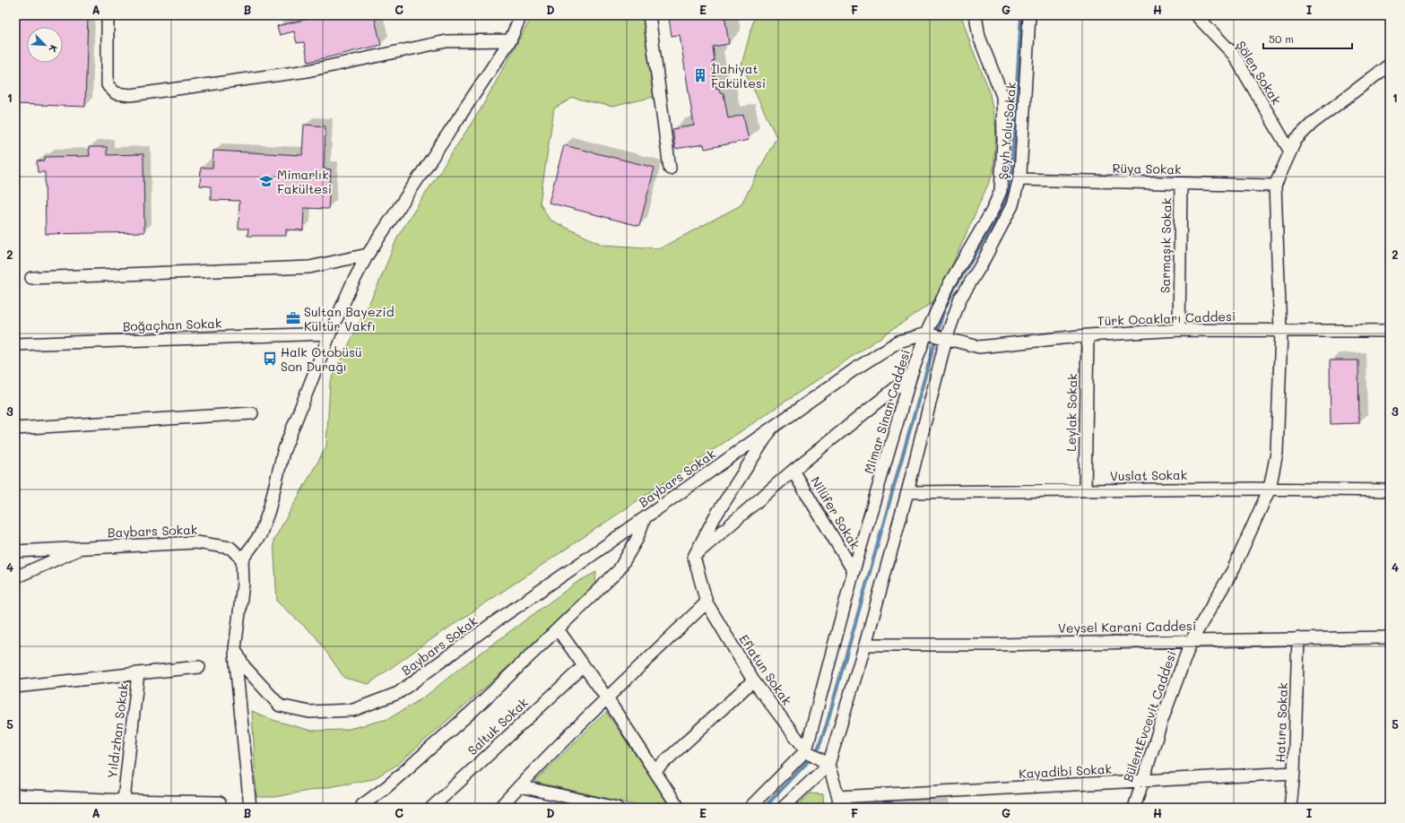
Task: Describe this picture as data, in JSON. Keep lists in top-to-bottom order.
{
  "streets": {
    "street": [
      "Şölen Sokak",
      "Şeyh Yolu Sokak",
      "Rüya Sokak",
      "Sarmaşık Sokak",
      "Türk Ocakları Caddesi",
      "Boğaçhan Sokak",
      "Mimar Sinan Caddesi",
      "Leylak Sokak",
      "Vuslat Sokak",
      "Baybars Sokak",
      "Nilüfer Sokak",
      "Veysel Karani Caddesi",
      "Eflatun Sokak",
      "BülentEvcevit Caddesi",
      "Hatıra Sokak",
      "Saltuk Sokak",
      "Yıldızhan Sokak",
      "Kayadibi Sokak"
    ]
  },
  "crossings": [
    ["Şölen Sokak", "BülentEvcevit Caddesi"],
    ["Şeyh Yolu Sokak", "Rüya Sokak"],
    ["Şeyh Yolu Sokak", "Türk Ocakları Caddesi"],
    ["Rüya Sokak", "Sarmaşık Sokak"],
    ["Rüya Sokak", "BülentEvcevit Caddesi"],
    ["Sarmaşık Sokak", "Türk Ocakları Caddesi"],
    ["Türk Ocakları Caddesi", "Mimar Sinan Caddesi"],
    ["Türk Ocakları Caddesi", "Leylak Sokak"],
    ["Türk Ocakları Caddesi", "Baybars Sokak"],
    ["Türk Ocakları Caddesi", "BülentEvcevit Caddesi"],
    ["Mimar Sinan Caddesi", "Baybars Sokak"],
    ["Mimar Sinan Caddesi", "Nilüfer Sokak"],
    ["Mimar Sinan Caddesi", "Eflatun Sokak"],
    ["Leylak Sokak", "Vuslat Sokak"],
    ["Vuslat Sokak", "BülentEvcevit Caddesi"],
    ["Veysel Karani Caddesi", "BülentEvcevit Caddesi"],
    ["Veysel Karani Caddesi", "Hatıra Sokak"],
    ["BülentEvcevit Caddesi", "Kayadibi Sokak"],
    ["Hatıra Sokak", "Kayadibi Sokak"]
  ],
  "places": {
    "building": ["İlahiyat Fakültesi"],
    "school or university": ["Mimarlık Fakültesi"],
    "office": ["Sultan Bayezid Kültür Vakfı"],
    "bus stop": ["Halk Otobüsü Son Durağı"]
  },
  "scale_bar": "50 m",
  "north": "bottom right",
  "grid": {
    "columns": [
      "A",
      "B",
      "C",
      "D",
      "E",
      "F",
      "G",
      "H",
      "I"
    ],
    "rows": [
      "1",
      "2",
      "3",
      "4",
      "5"
    ]
  }
}
